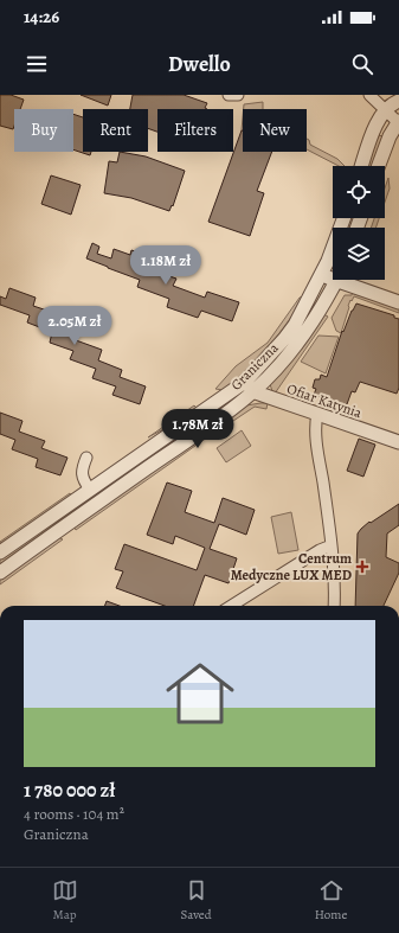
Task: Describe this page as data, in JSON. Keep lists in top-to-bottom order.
{
  "streets": {
    "street": ["Graniczna", "Ofiar Katynia"]
  },
  "crossings": [
    ["Graniczna", "Ofiar Katynia"]
  ],
  "places": {
    "health": ["Centrum Medyczne LUX MED"]
  },
  "page": {
    "status": "14:26",
    "header": "Dwello",
    "chip": [
      "Buy",
      "Rent",
      "Filters",
      "New"
    ],
    "price": ["1.18M zł", "2.05M zł", "1.78M zł"],
    "list": [
      {
        "name": "1 780 000 zł",
        "note": "4 rooms · 104 m² · Graniczna"
      }
    ],
    "tabs": ["Map", "Saved", "Home"]
  }
}
